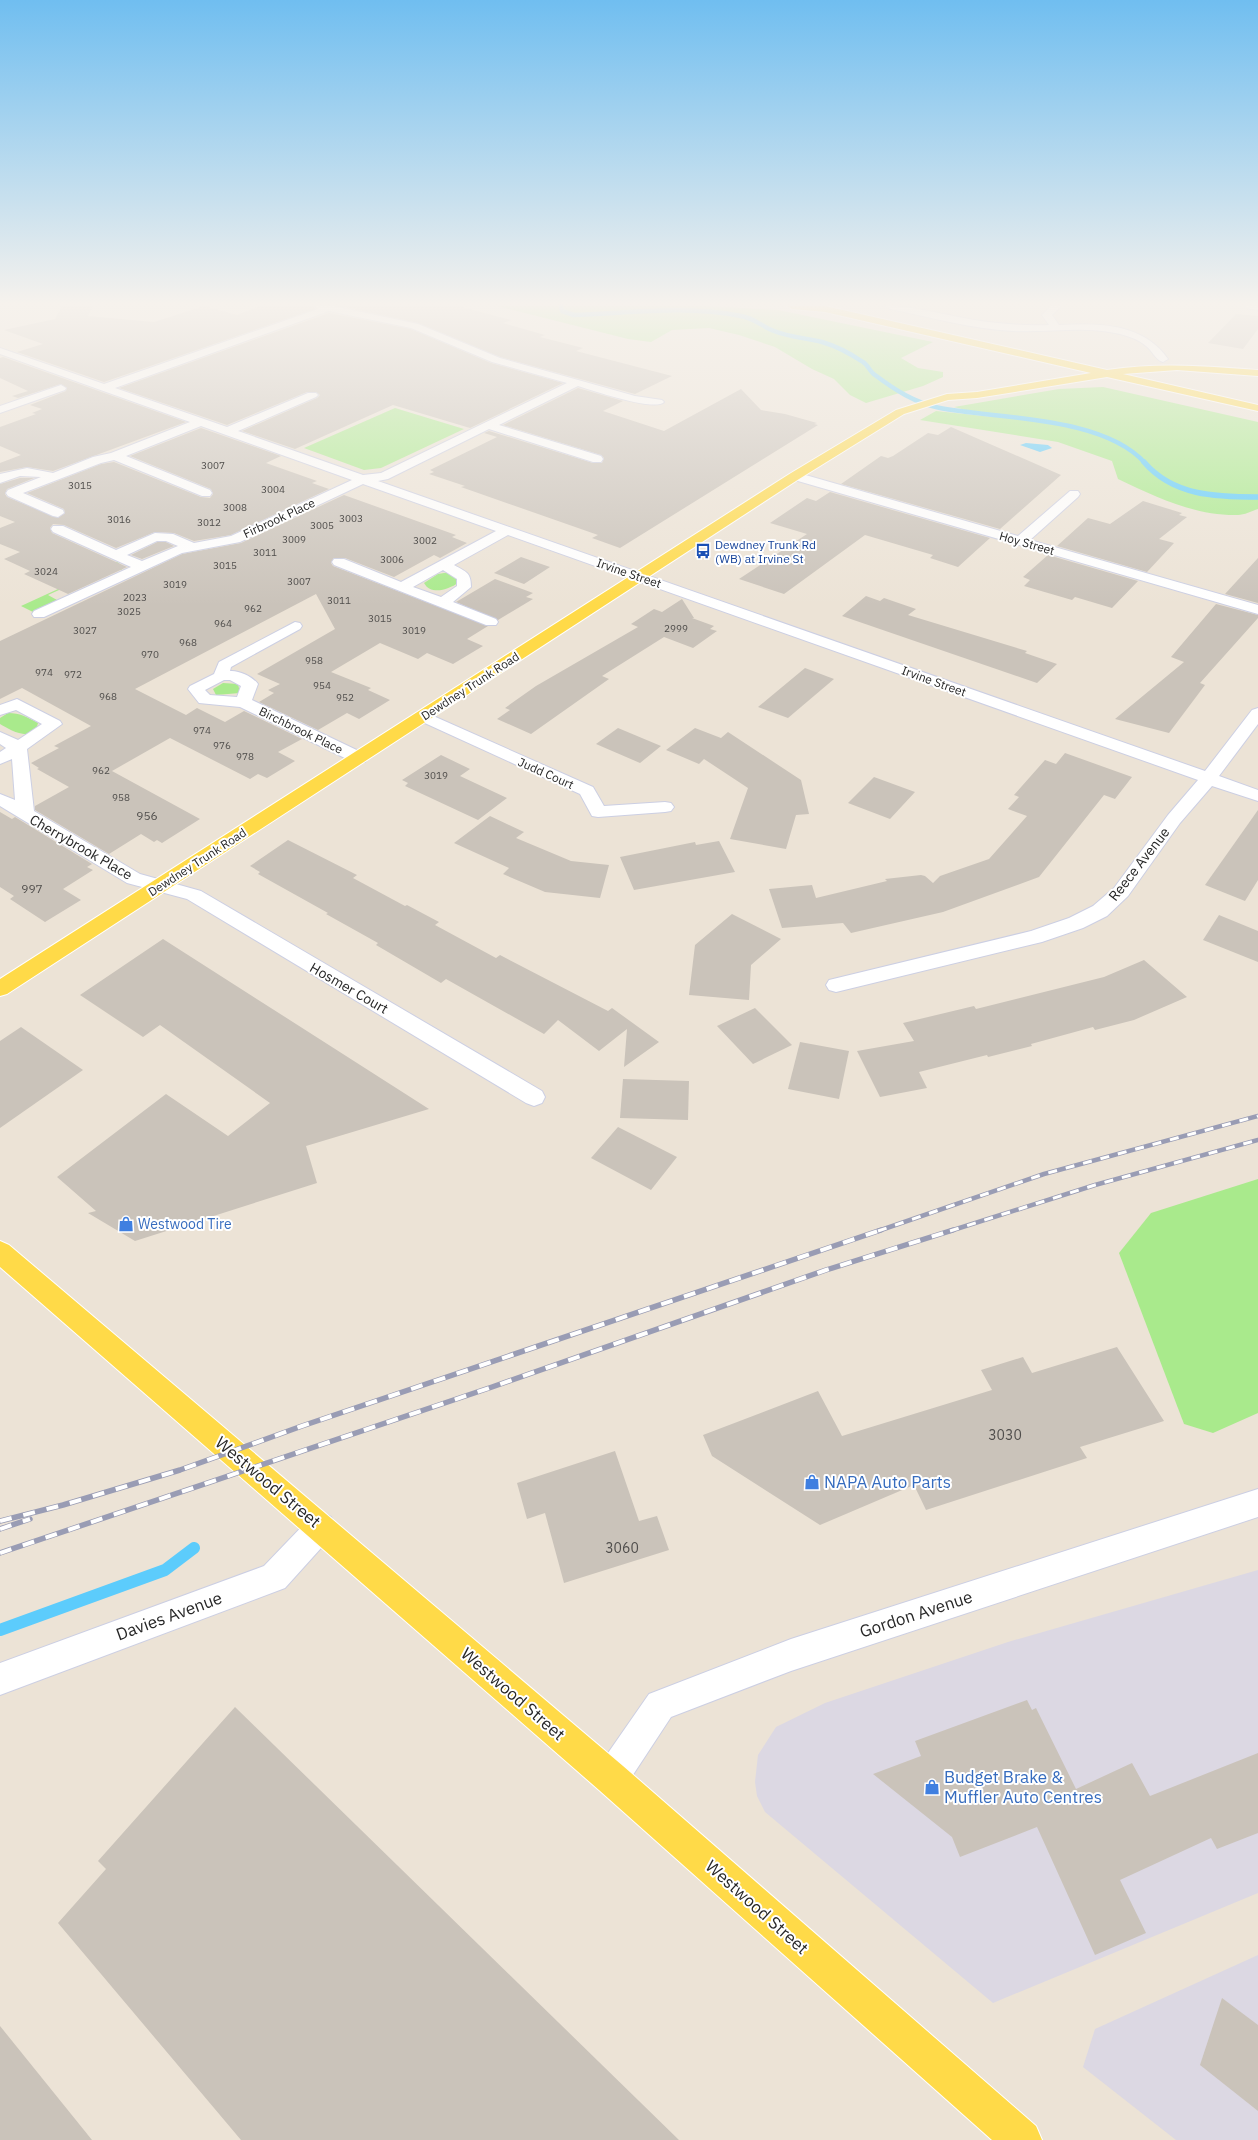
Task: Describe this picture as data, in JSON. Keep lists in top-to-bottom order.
{
  "streets": {
    "main road": ["Dewdney Trunk Road", "Westwood Street"],
    "street": [
      "Firbrook Place",
      "Hoy Street",
      "Irvine Street",
      "Birchbrook Place",
      "Judd Court",
      "Cherrybrook Place",
      "Reece Avenue",
      "Hosmer Court",
      "Gordon Avenue",
      "Davies Avenue"
    ]
  },
  "crossings": [
    ["Firbrook Place", "Irvine Street"],
    ["Hoy Street", "Dewdney Trunk Road"],
    ["Irvine Street", "Dewdney Trunk Road"],
    ["Irvine Street", "Reece Avenue"],
    ["Dewdney Trunk Road", "Birchbrook Place"],
    ["Dewdney Trunk Road", "Judd Court"],
    ["Dewdney Trunk Road", "Cherrybrook Place"],
    ["Dewdney Trunk Road", "Hosmer Court"],
    ["Cherrybrook Place", "Hosmer Court"],
    ["Westwood Street", "Gordon Avenue"],
    ["Westwood Street", "Davies Avenue"]
  ],
  "places": {
    "bus stop": ["Dewdney Trunk Rd (WB) at Irvine St"],
    "shop": ["Westwood Tire", "NAPA Auto Parts", "Budget Brake & Muffler Auto Centres"]
  },
  "house_numbers": [
    "3007",
    "3015",
    "3004",
    "3008",
    "3003",
    "3016",
    "3012",
    "3005",
    "3009",
    "3002",
    "3011",
    "3006",
    "3015",
    "3024",
    "3007",
    "3019",
    "2023",
    "3011",
    "962",
    "3025",
    "3015",
    "964",
    "2999",
    "3027",
    "3019",
    "968",
    "970",
    "958",
    "974",
    "972",
    "954",
    "968",
    "952",
    "974",
    "976",
    "978",
    "962",
    "3019",
    "958",
    "956",
    "997",
    "3030",
    "3060"
  ]
}
